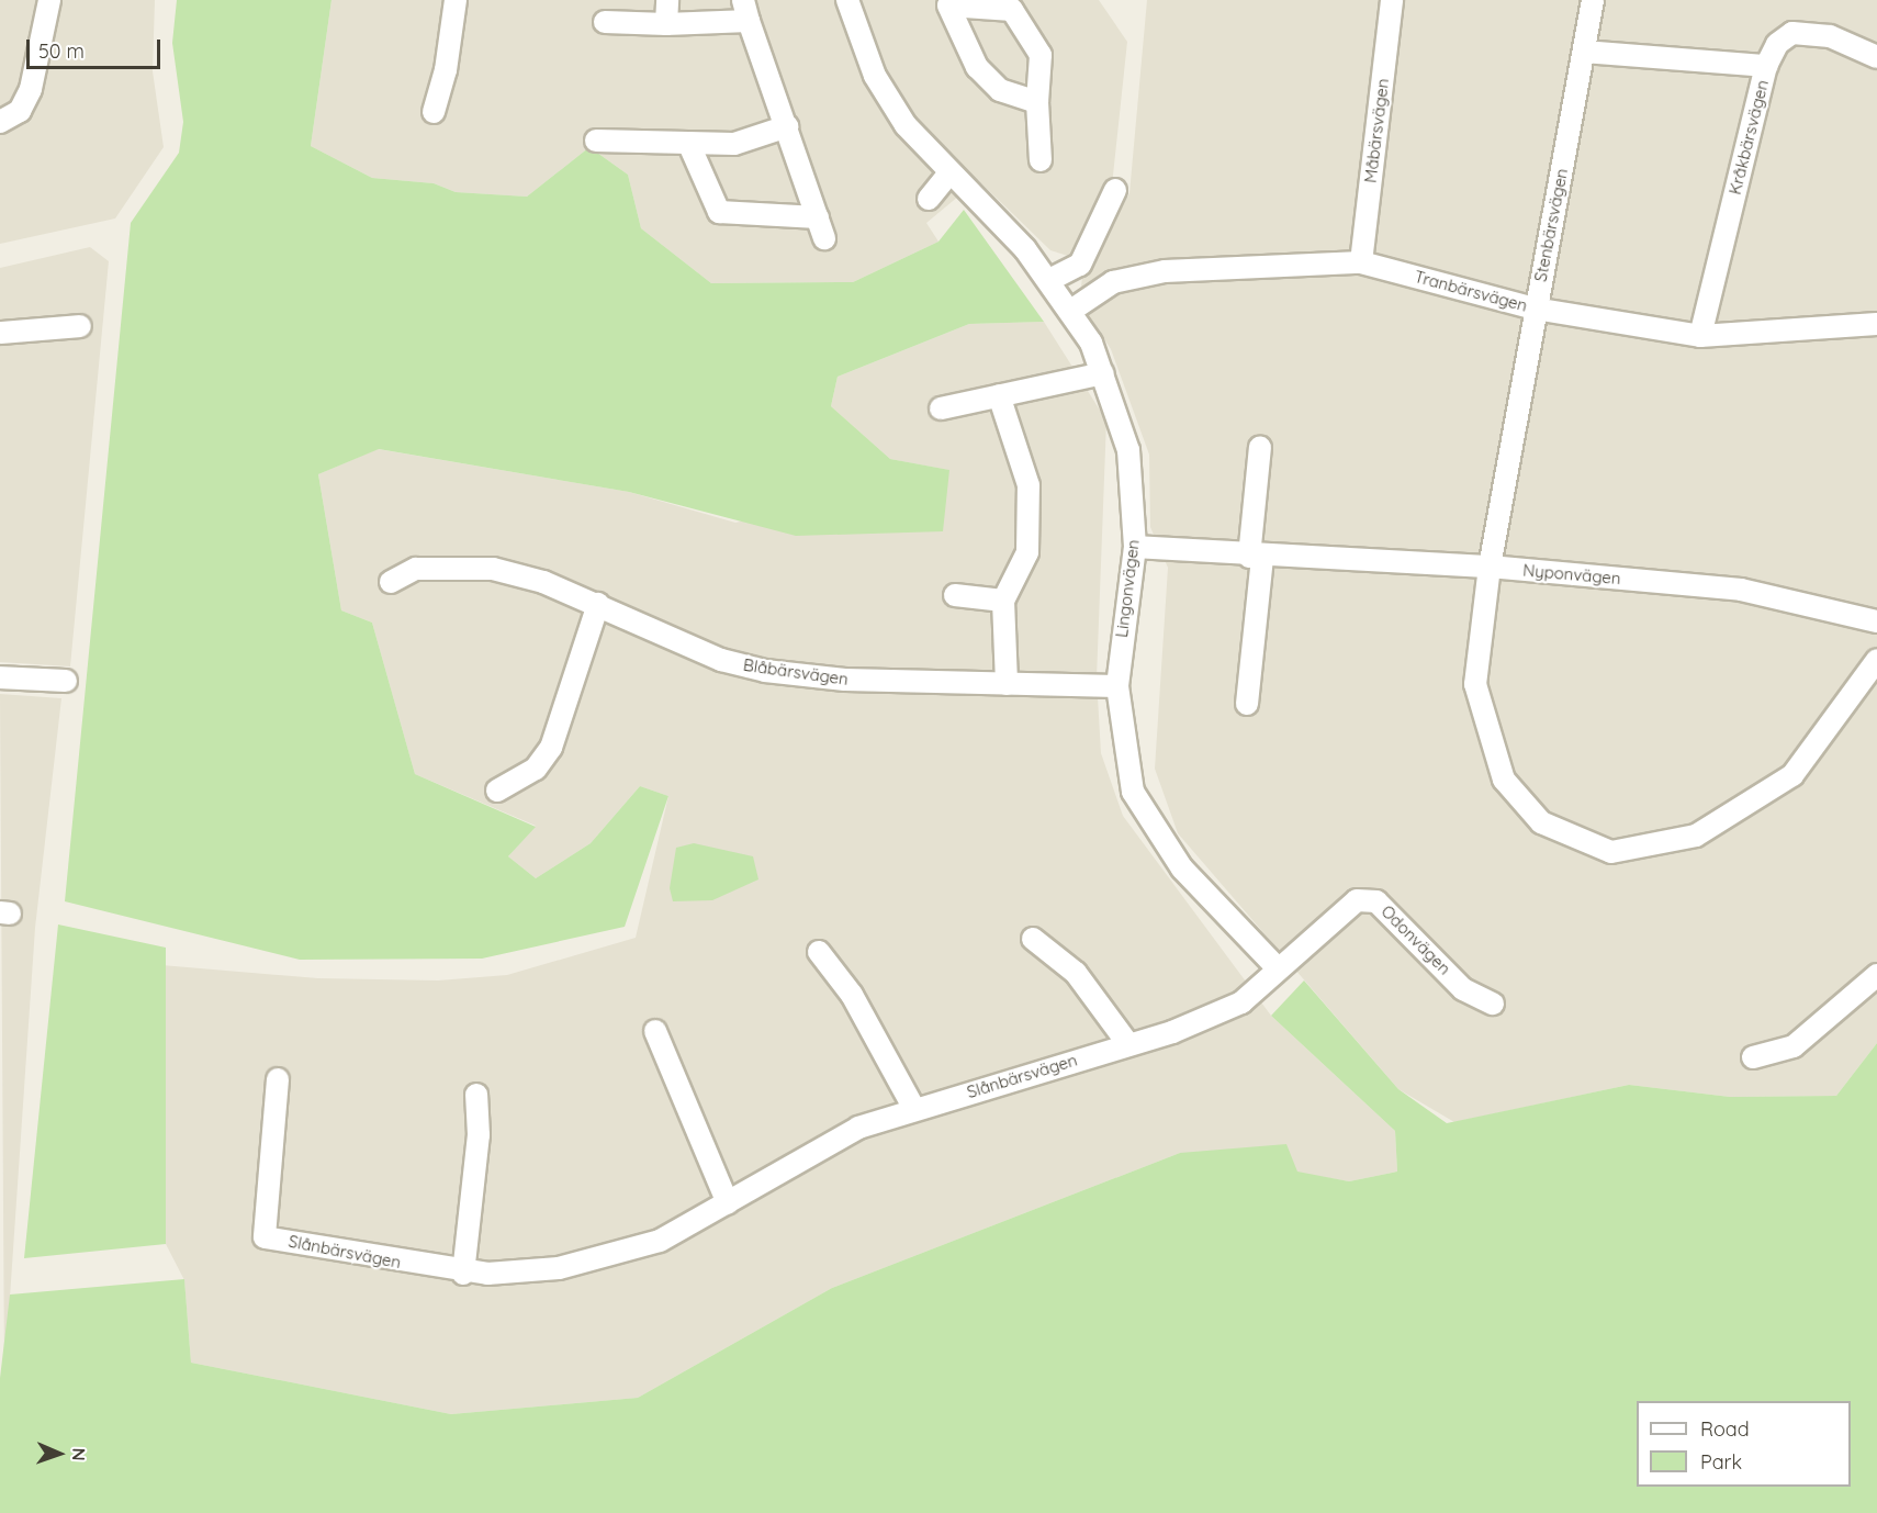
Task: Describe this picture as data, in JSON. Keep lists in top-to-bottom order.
{
  "streets": {
    "street": [
      "Måbärsvägen",
      "Kråkbärsvägen",
      "Stenbärsvägen",
      "Tranbärsvägen",
      "Nyponvägen",
      "Lingonvägen",
      "Blåbärsvägen",
      "Odonvägen",
      "Slånbärsvägen"
    ]
  },
  "crossings": [
    ["Måbärsvägen", "Tranbärsvägen"],
    ["Kråkbärsvägen", "Tranbärsvägen"],
    ["Stenbärsvägen", "Tranbärsvägen"],
    ["Stenbärsvägen", "Nyponvägen"],
    ["Tranbärsvägen", "Lingonvägen"],
    ["Nyponvägen", "Lingonvägen"],
    ["Lingonvägen", "Blåbärsvägen"],
    ["Lingonvägen", "Odonvägen"],
    ["Lingonvägen", "Slånbärsvägen"],
    ["Odonvägen", "Slånbärsvägen"]
  ],
  "legend": ["Road", "Park"],
  "scale_bar": "50 m",
  "north": "right"
}
